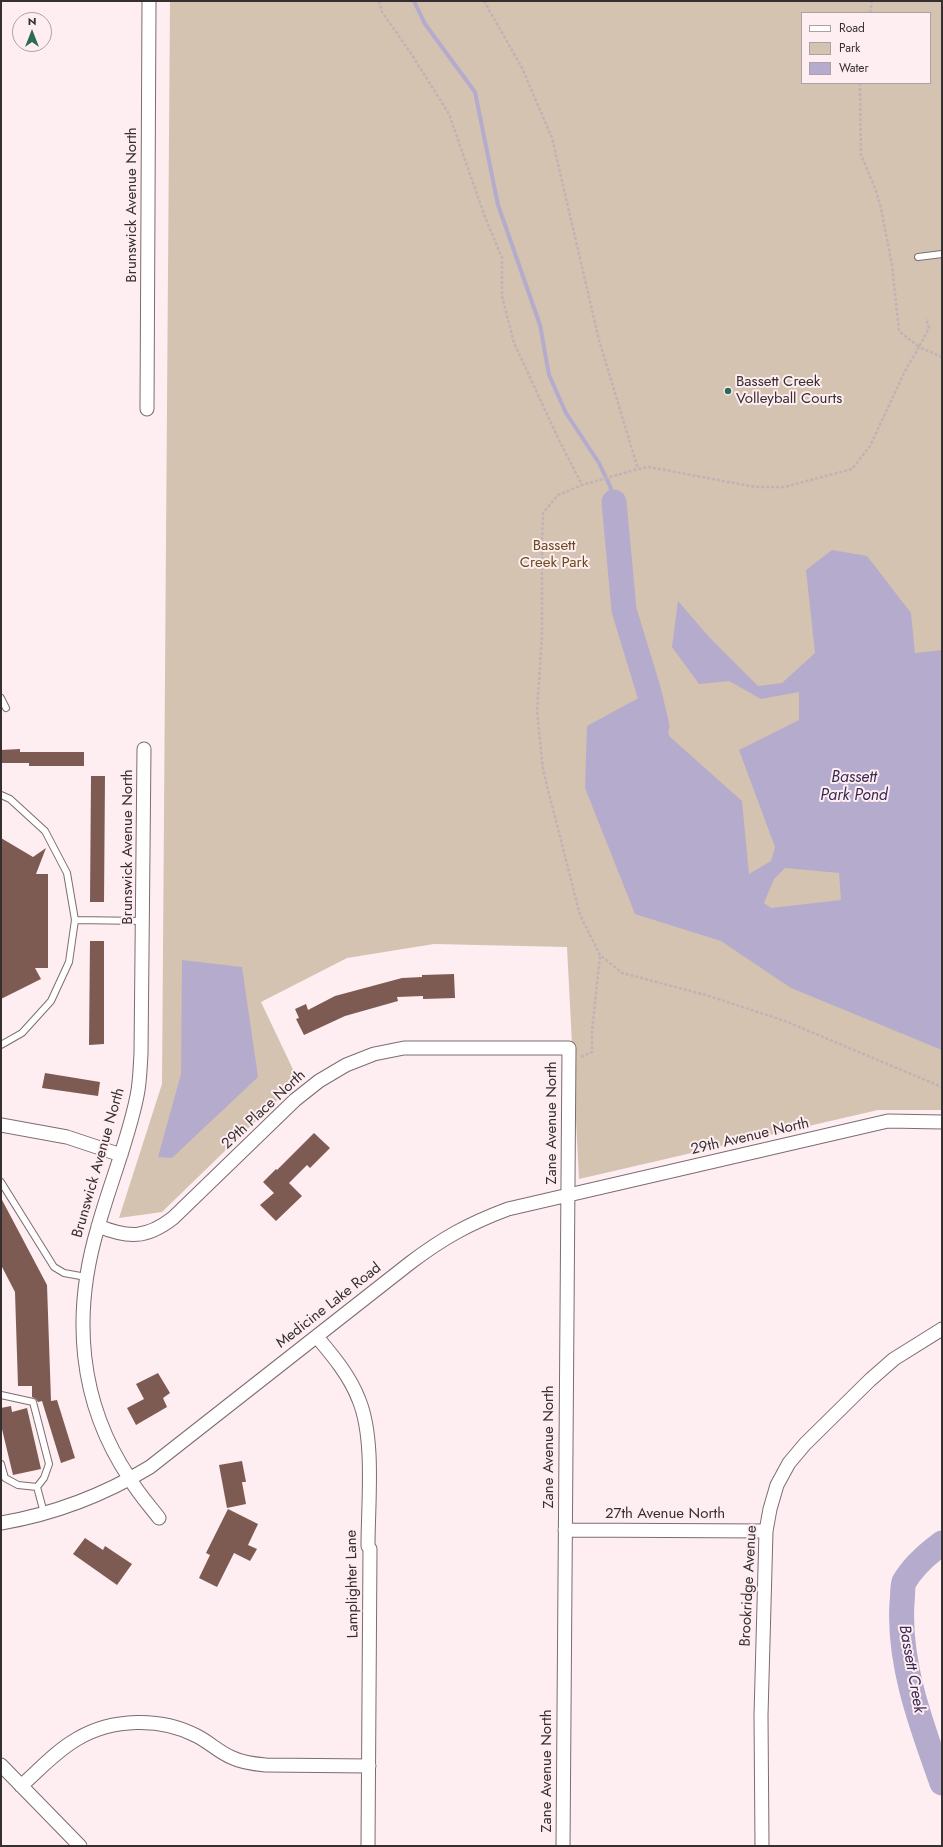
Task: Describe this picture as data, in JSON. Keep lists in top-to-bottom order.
{
  "streets": {
    "street": [
      "Brunswick Avenue North",
      "29th Place North",
      "Zane Avenue North",
      "29th Avenue North",
      "Medicine Lake Road",
      "27th Avenue North",
      "Lamplighter Lane",
      "Brookridge Avenue"
    ]
  },
  "crossings": [
    ["Brunswick Avenue North", "29th Place North"],
    ["Brunswick Avenue North", "Medicine Lake Road"],
    ["29th Place North", "Zane Avenue North"],
    ["Zane Avenue North", "29th Avenue North"],
    ["Zane Avenue North", "Medicine Lake Road"],
    ["Zane Avenue North", "27th Avenue North"],
    ["29th Avenue North", "Medicine Lake Road"],
    ["Medicine Lake Road", "Lamplighter Lane"],
    ["27th Avenue North", "Brookridge Avenue"]
  ],
  "water": ["Bassett Park Pond", "Bassett Creek"],
  "parks": ["Bassett Creek Park"],
  "places": ["Bassett Creek Volleyball Courts"],
  "legend": ["Road", "Park", "Water"],
  "north": "top"
}
